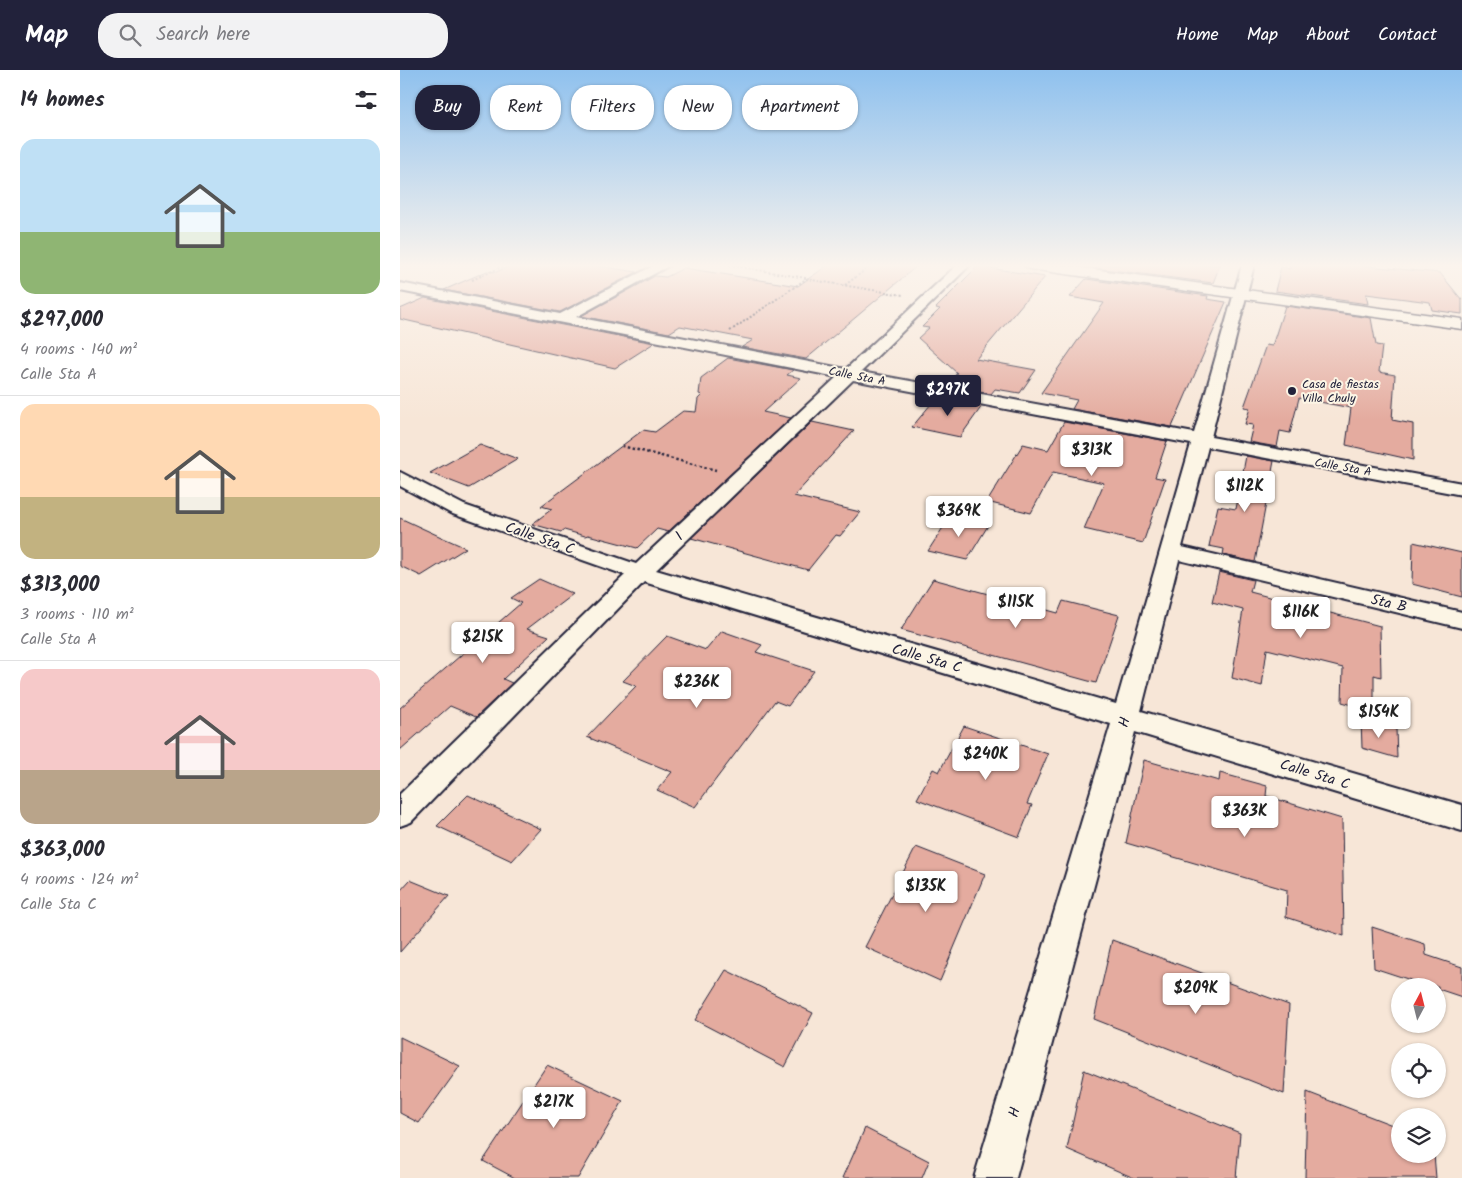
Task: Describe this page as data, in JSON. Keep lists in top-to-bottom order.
{
  "streets": {
    "street": [
      "Calle 5ta A",
      "I",
      "Calle 5ta C",
      "5ta B",
      "H"
    ]
  },
  "crossings": [
    ["Calle 5ta A", "I"],
    ["Calle 5ta A", "H"],
    ["I", "Calle 5ta C"],
    ["Calle 5ta C", "H"],
    ["5ta B", "H"]
  ],
  "places": ["Casa de fiestas Villa Chuly"],
  "north": "top",
  "page": {
    "header": "Map",
    "search": "Search here",
    "nav": [
      "Home",
      "Map",
      "About",
      "Contact"
    ],
    "heading": "14 homes",
    "chip": [
      "Buy",
      "Rent",
      "Filters",
      "New",
      "Apartment"
    ],
    "list": [
      {
        "name": "$297,000",
        "note": "4 rooms · 140 m² · Calle 5ta A"
      },
      {
        "name": "$313,000",
        "note": "3 rooms · 110 m² · Calle 5ta A"
      },
      {
        "name": "$363,000",
        "note": "4 rooms · 124 m² · Calle 5ta C"
      }
    ],
    "price": [
      "$297K",
      "$313K",
      "$112K",
      "$369K",
      "$115K",
      "$116K",
      "$215K",
      "$236K",
      "$154K",
      "$240K",
      "$363K",
      "$135K",
      "$209K",
      "$217K"
    ]
  }
}
